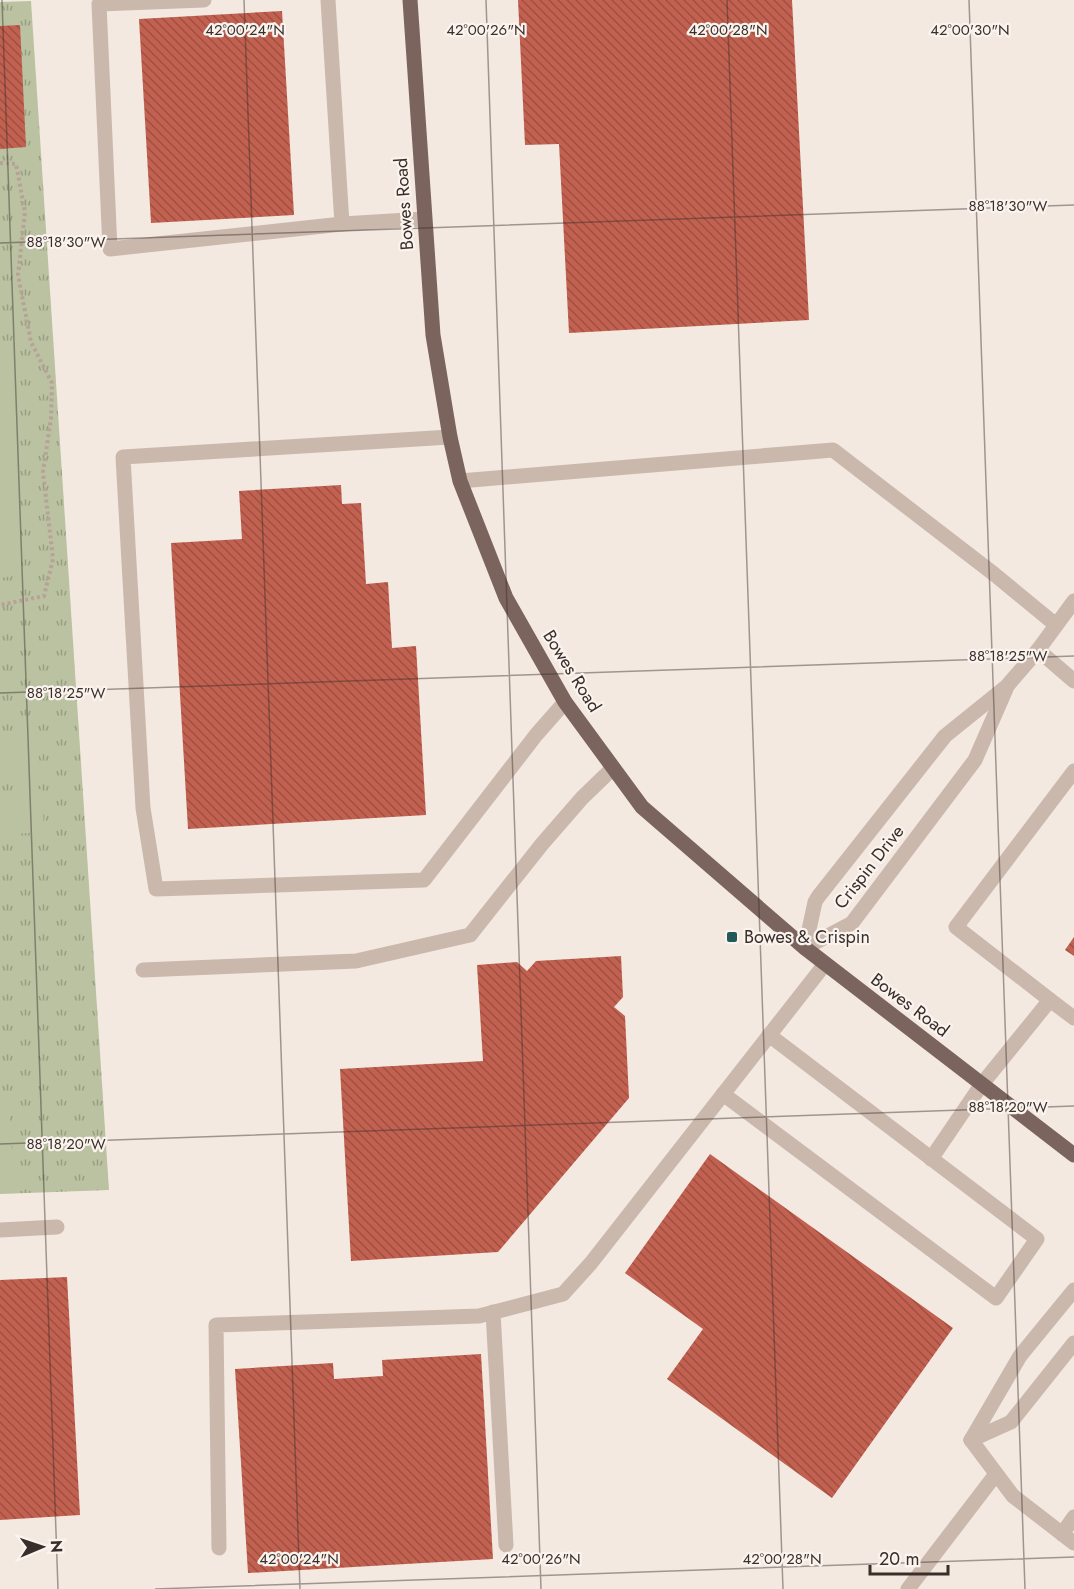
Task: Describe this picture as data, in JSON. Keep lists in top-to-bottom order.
{
  "streets": {
    "main road": ["Bowes Road"],
    "lane": ["Crispin Drive"]
  },
  "crossings": [
    ["Bowes Road", "Crispin Drive"]
  ],
  "places": {
    "transit": ["Bowes & Crispin"]
  },
  "scale_bar": "20 m",
  "north": "right",
  "coordinates": [
    "42°00'24\"N",
    "42°00'26\"N",
    "42°00'28\"N",
    "42°00'30\"N",
    "88°18'30\"W",
    "88°18'25\"W",
    "88°18'20\"W"
  ]
}
